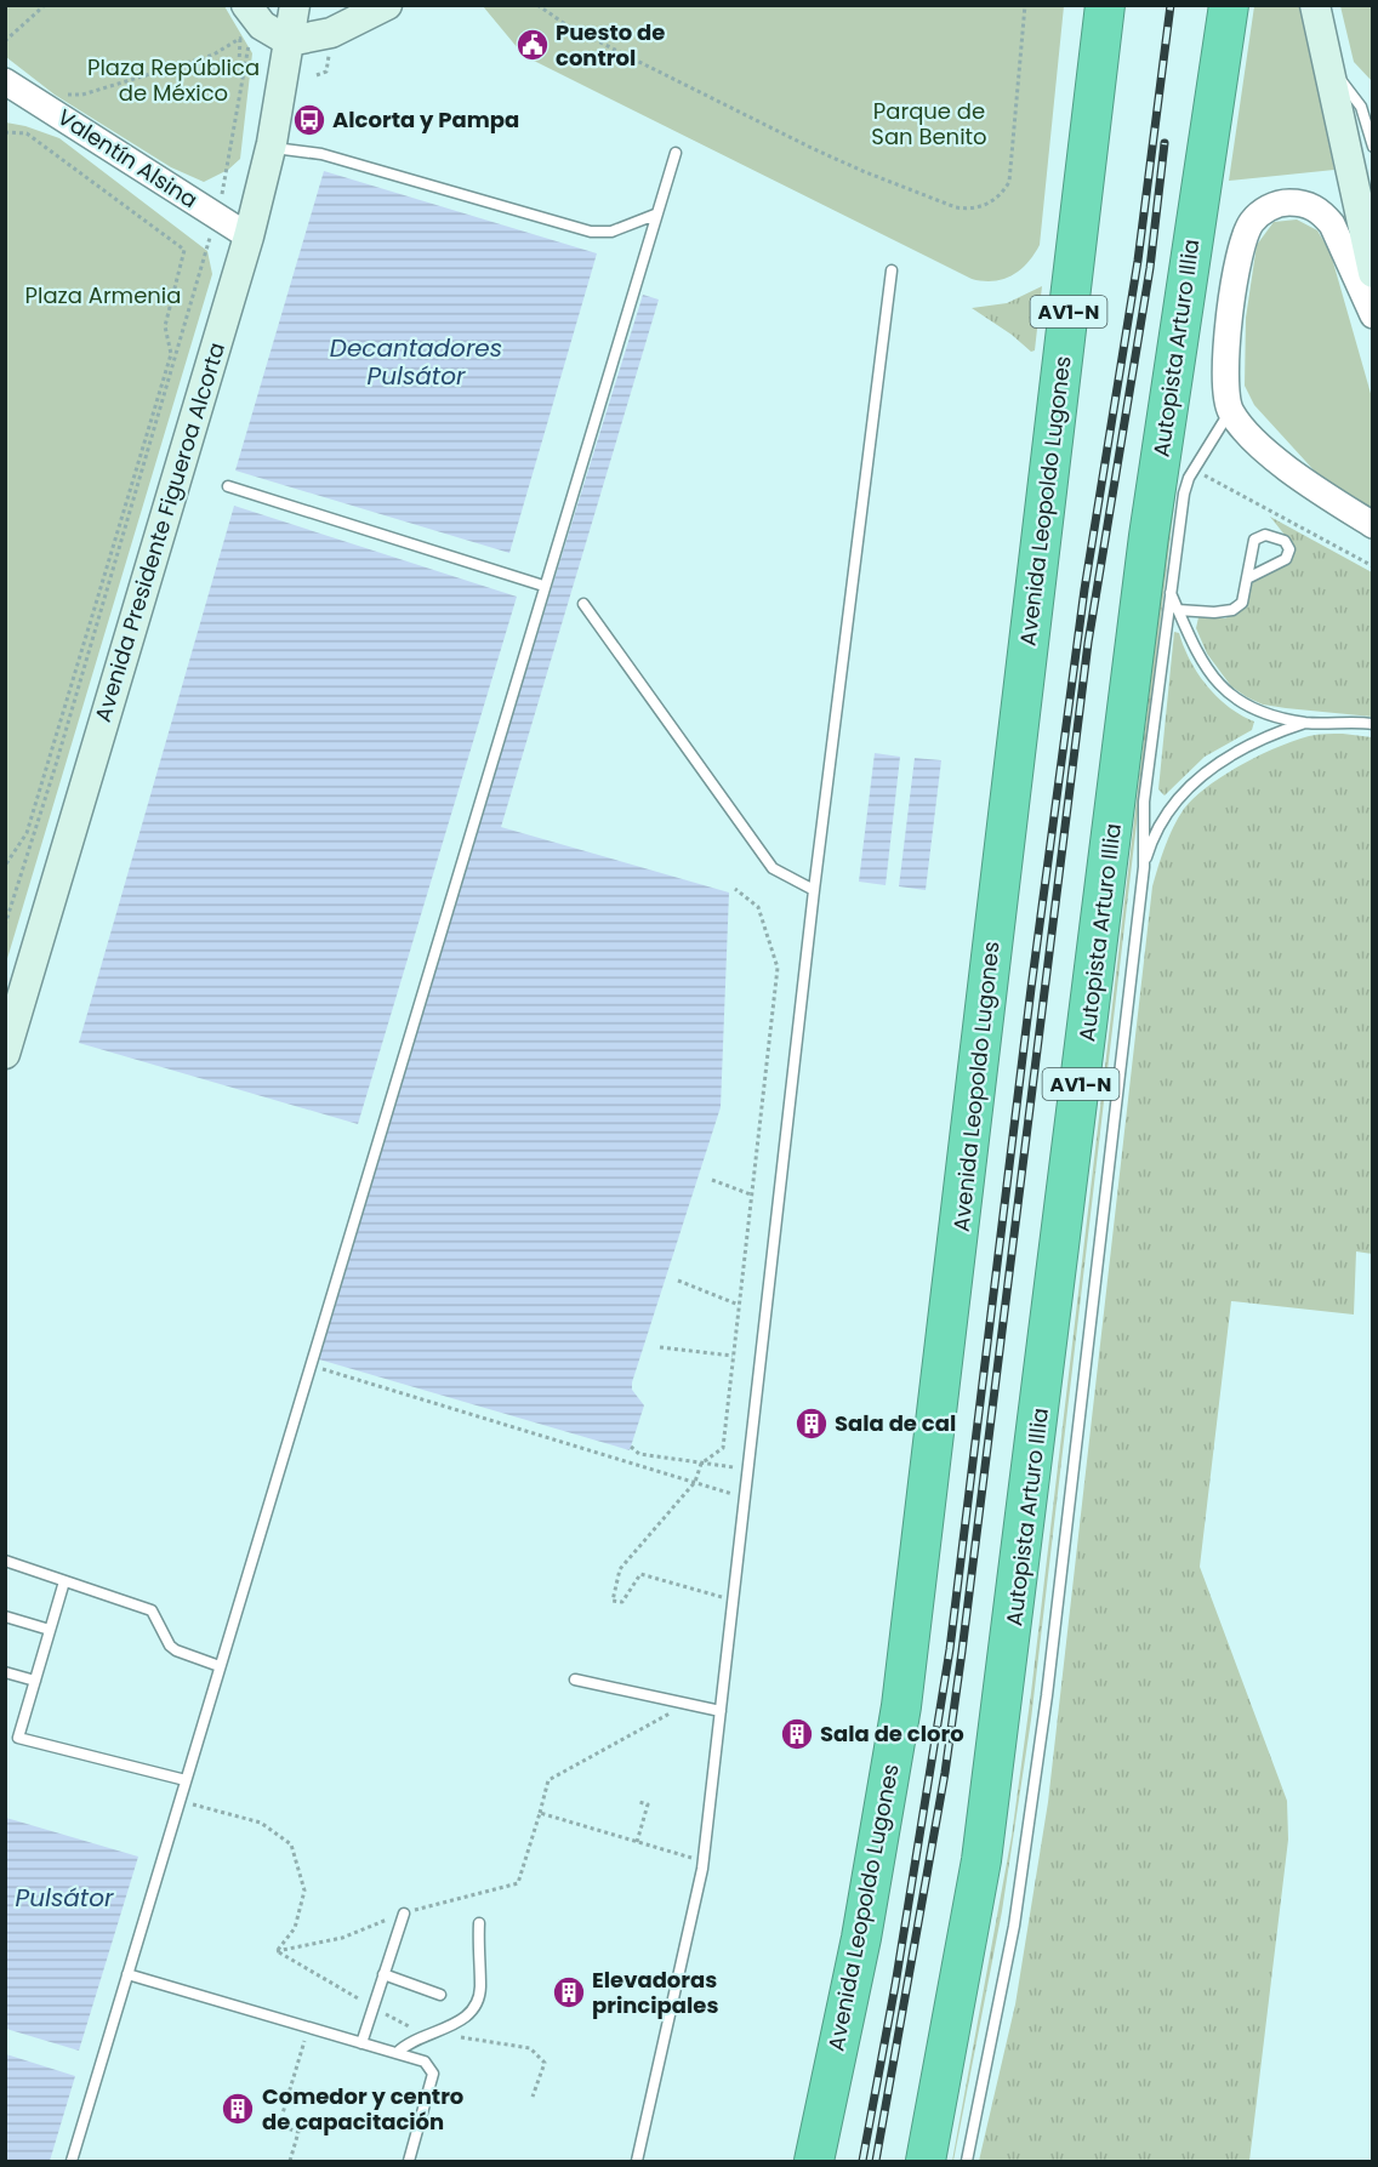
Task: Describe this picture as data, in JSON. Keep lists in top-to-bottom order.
{
  "streets": {
    "highway": ["AV1-N", "Autopista Arturo Illia", "Avenida Leopoldo Lugones"],
    "main road": ["Avenida Presidente Figueroa Alcorta"],
    "street": ["Valentín Alsina"]
  },
  "crossings": [
    ["Valentín Alsina", "Avenida Presidente Figueroa Alcorta"]
  ],
  "water": ["Decantadores Pulsátor", "Pulsátor"],
  "parks": ["Plaza República de México", "Parque de San Benito", "Plaza Armenia"],
  "places": {
    "public building": ["Puesto de control"],
    "bus stop": ["Alcorta y Pampa"],
    "building": [
      "Sala de cal",
      "Sala de cloro",
      "Elevadoras principales",
      "Comedor y centro de capacitación"
    ]
  }
}
